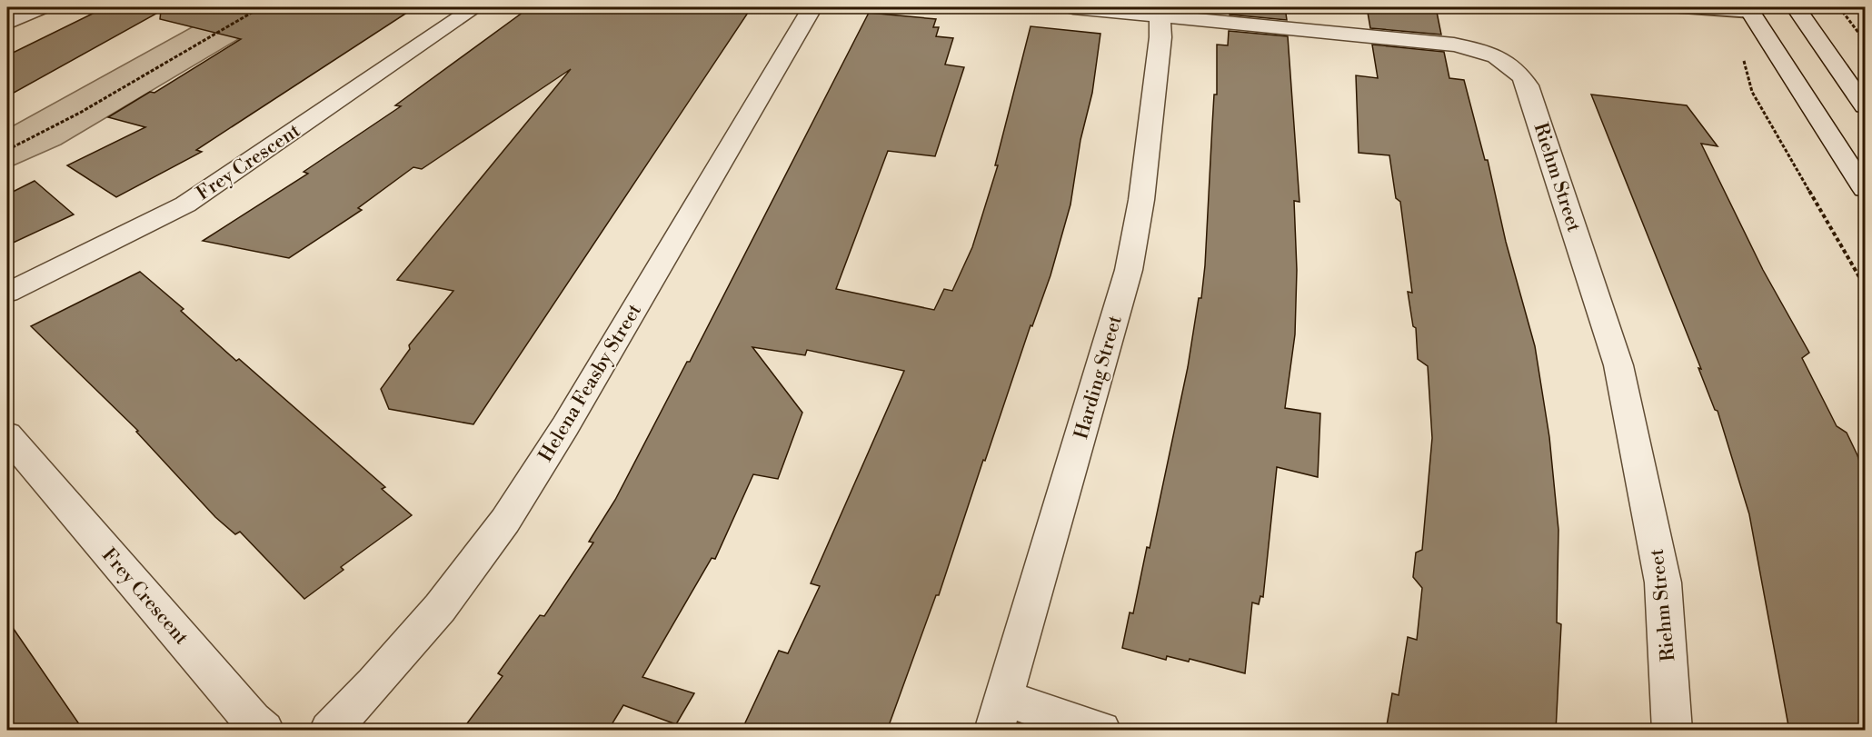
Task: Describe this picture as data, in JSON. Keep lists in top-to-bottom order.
{
  "streets": {
    "street": [
      "Frey Crescent",
      "Riehm Street",
      "Harding Street",
      "Helena Feasby Street"
    ]
  },
  "crossings": [
    ["Riehm Street", "Harding Street"]
  ]
}
